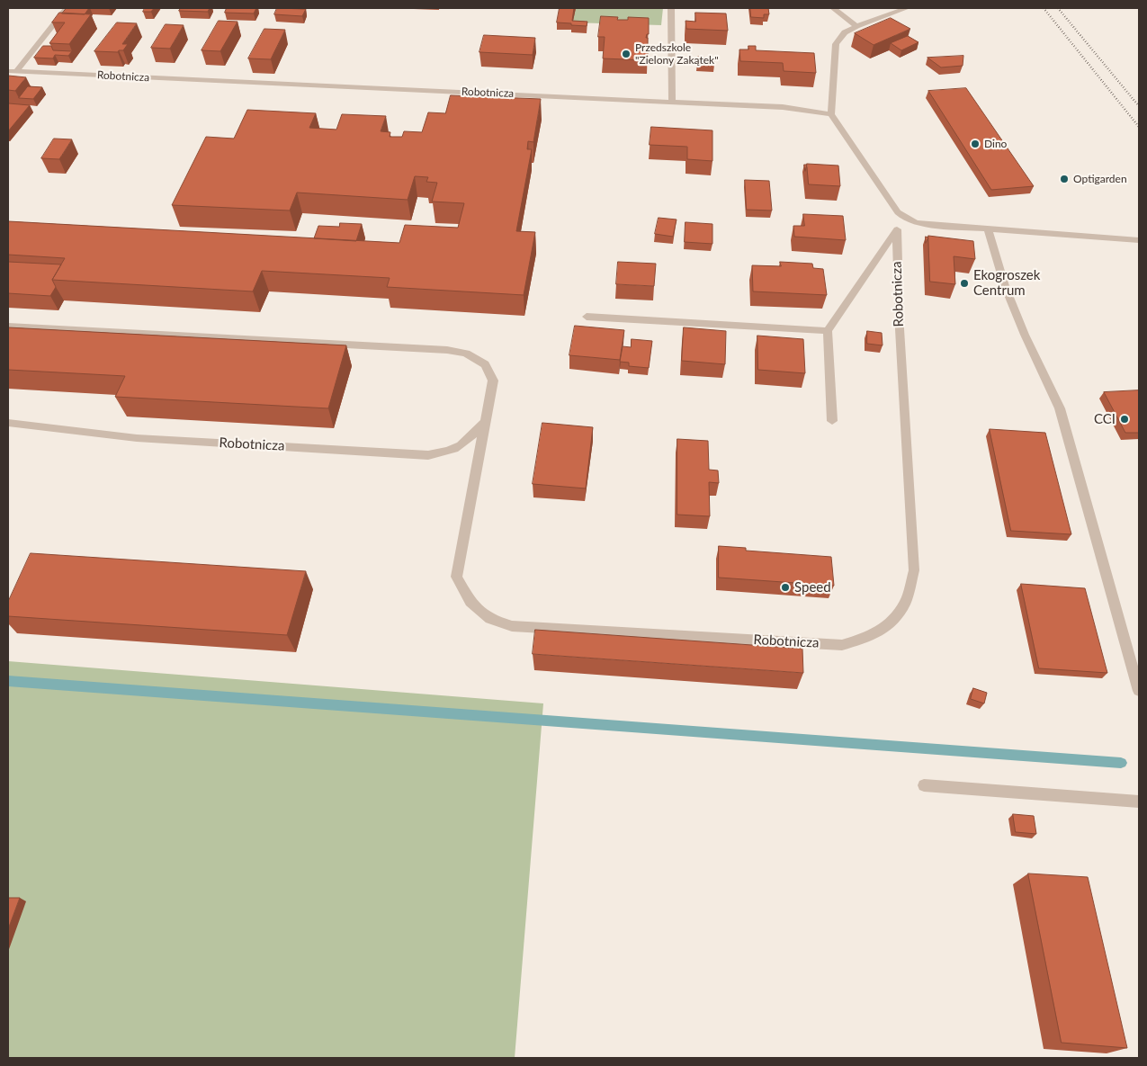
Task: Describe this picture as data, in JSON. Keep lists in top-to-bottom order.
{
  "streets": {
    "street": ["Robotnicza"]
  },
  "places": [
    "Przedszkole \"Zielony Zakątek\"",
    "Dino",
    "Optigarden",
    "Ekogroszek Centrum",
    "CCI",
    "Speed"
  ]
}
